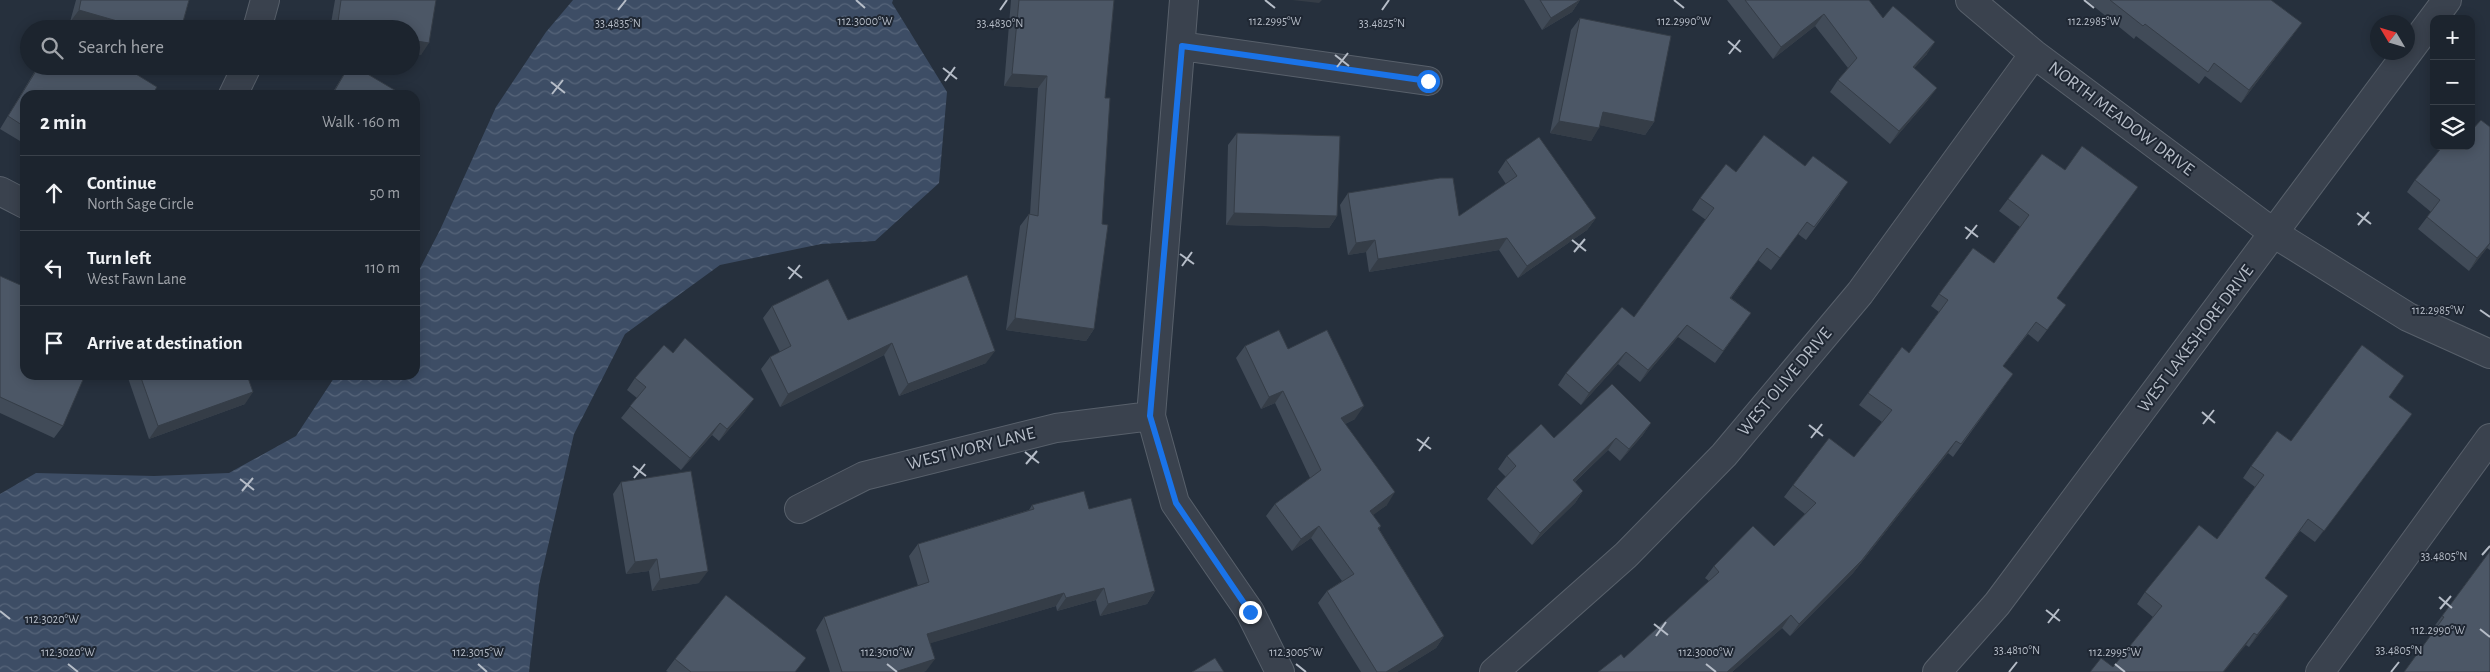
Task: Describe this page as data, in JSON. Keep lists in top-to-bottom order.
{
  "streets": {
    "street": [
      "NORTH MEADOW DRIVE",
      "WEST LAKESHORE DRIVE",
      "WEST OLIVE DRIVE",
      "WEST IVORY LANE"
    ]
  },
  "crossings": [
    ["NORTH MEADOW DRIVE", "WEST LAKESHORE DRIVE"],
    ["NORTH MEADOW DRIVE", "WEST OLIVE DRIVE"]
  ],
  "north": "top left",
  "page": {
    "map_buttons": ["+", "−"],
    "search": "Search here",
    "heading": ["2 min", "Walk · 160 m"],
    "list": [
      ["Continue", "North Sage Circle", "50 m"],
      ["Turn left", "West Fawn Lane", "110 m"],
      "Arrive at destination"
    ]
  },
  "coordinates": [
    "112.3000°W",
    "112.2995°W",
    "112.2990°W",
    "112.2985°W",
    "33.4835°N",
    "33.4830°N",
    "33.4825°N",
    "33.4805°N",
    "112.3020°W",
    "33.4810°N",
    "112.3015°W",
    "112.3010°W",
    "112.3005°W"
  ]
}
